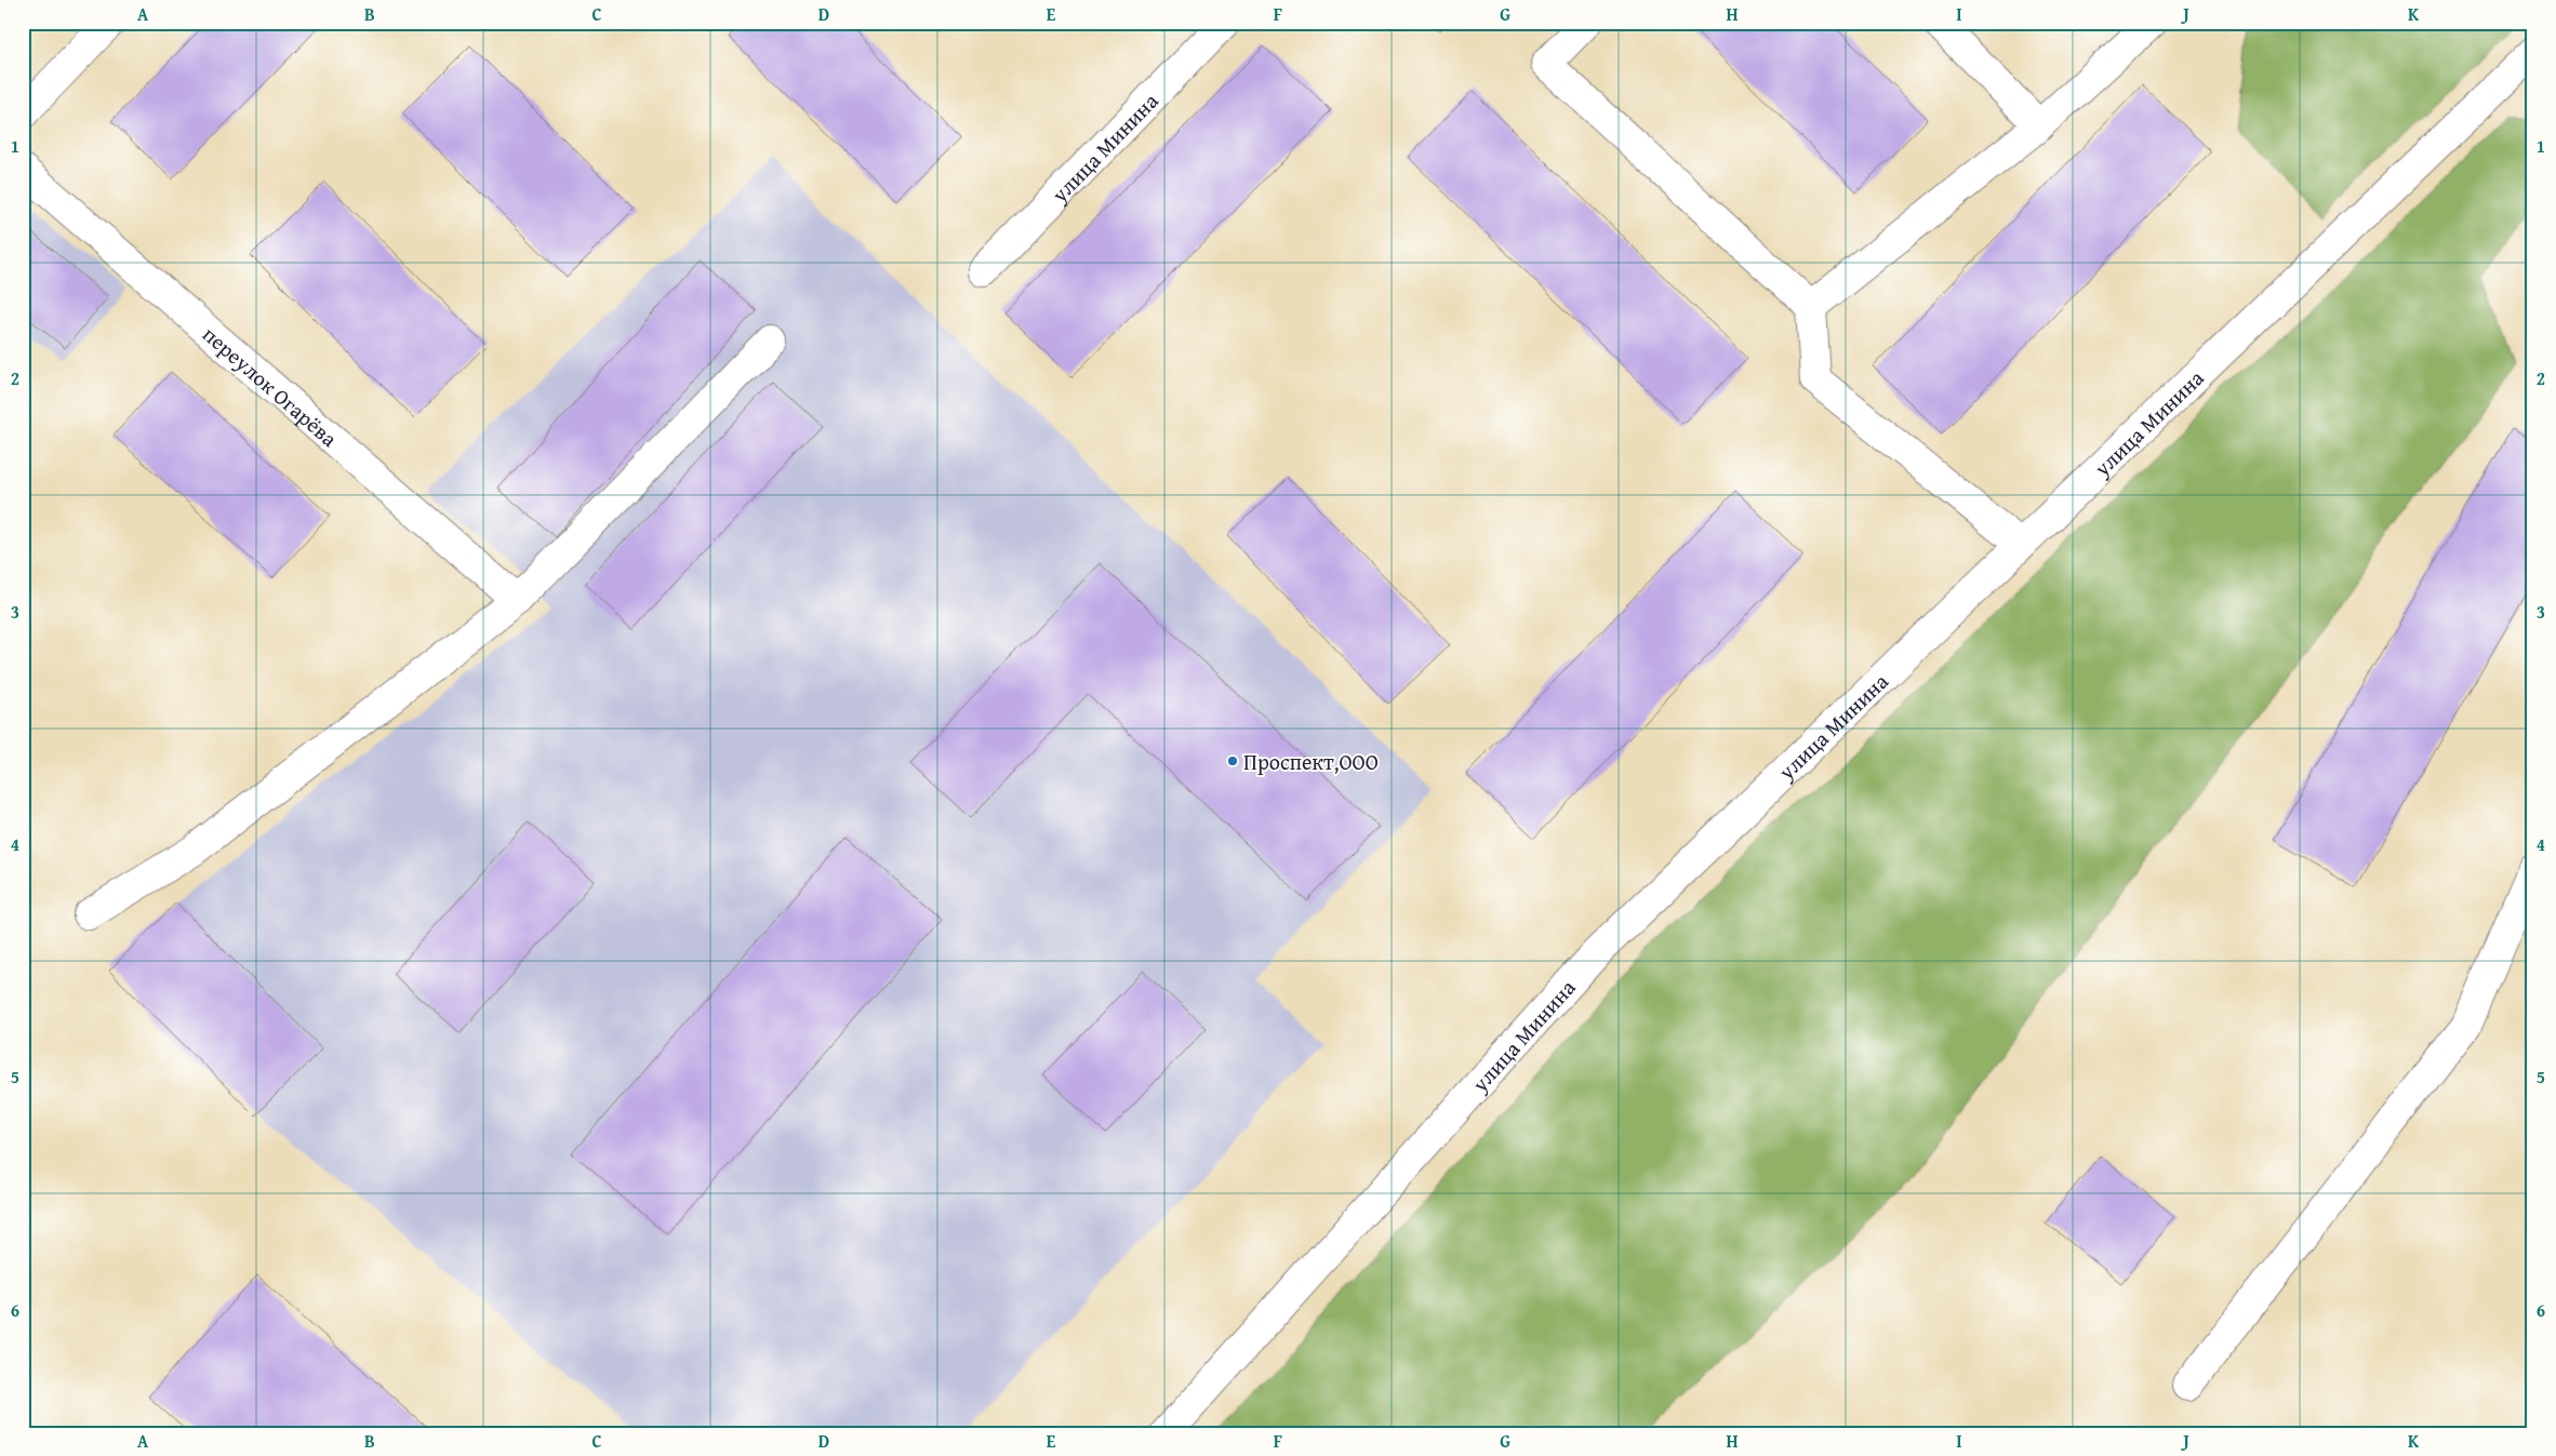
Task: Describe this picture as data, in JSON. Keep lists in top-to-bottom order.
{
  "streets": {
    "street": ["улица Минина", "переулок Огарёва"]
  },
  "places": ["Проспект,ООО"],
  "grid": {
    "columns": [
      "A",
      "B",
      "C",
      "D",
      "E",
      "F",
      "G",
      "H",
      "I",
      "J",
      "K"
    ],
    "rows": [
      "1",
      "2",
      "3",
      "4",
      "5",
      "6"
    ]
  }
}
